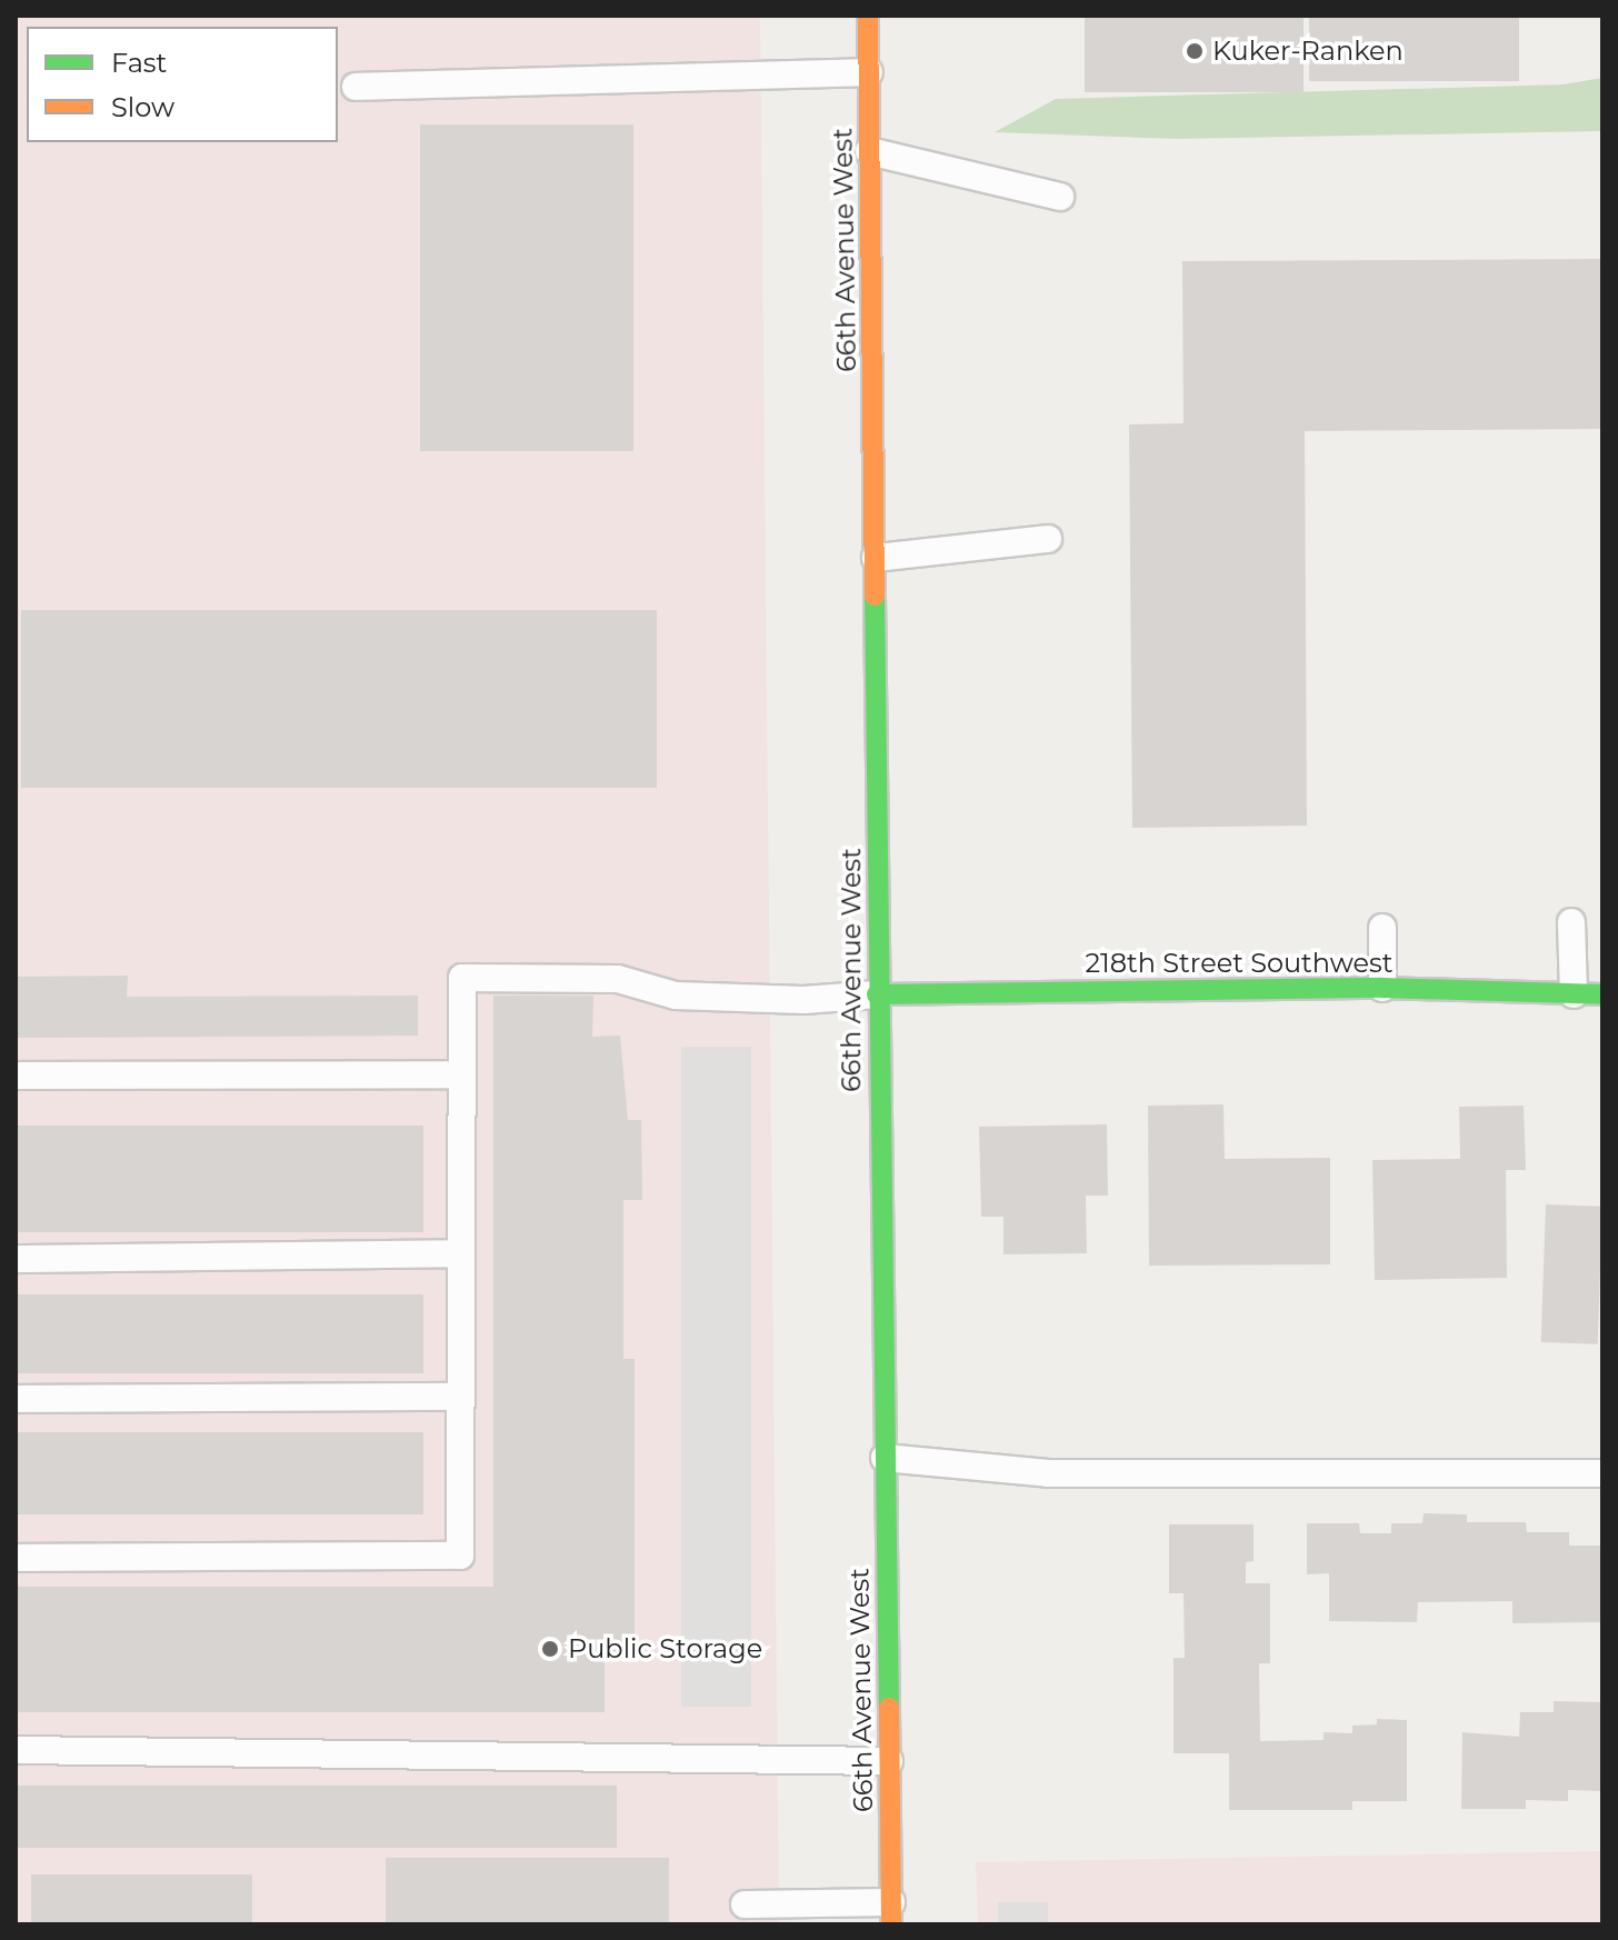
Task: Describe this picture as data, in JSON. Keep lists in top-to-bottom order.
{
  "streets": {
    "main road": ["66th Avenue West", "218th Street Southwest"]
  },
  "crossings": [
    ["66th Avenue West", "218th Street Southwest"]
  ],
  "places": ["Kuker-Ranken", "Public Storage"],
  "legend": ["Fast", "Slow"]
}
